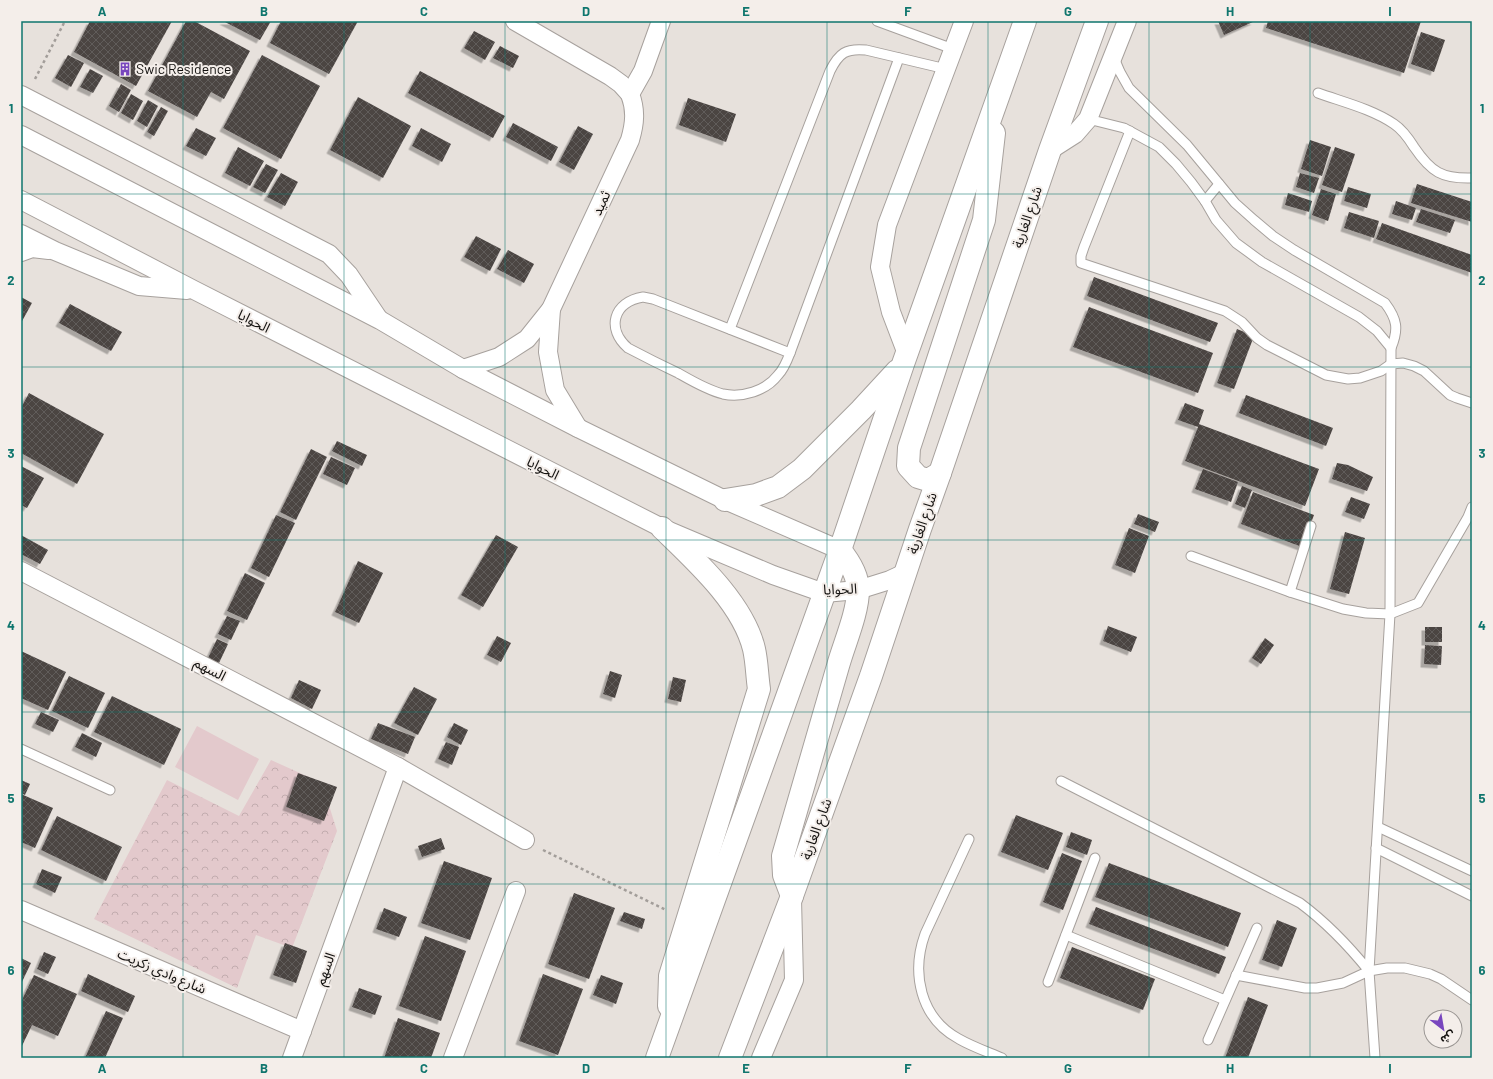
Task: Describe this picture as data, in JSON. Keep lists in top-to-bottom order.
{
  "streets": {
    "street": [
      "ثميد",
      "شارع الغارية",
      "الحوايا",
      "السهم",
      "شارع وادي زكريت"
    ]
  },
  "crossings": [
    ["شارع الغارية", "الحوايا"],
    ["السهم", "شارع وادي زكريت"]
  ],
  "places": {
    "building": ["Swic Residence"]
  },
  "north": "bottom right",
  "grid": {
    "columns": [
      "A",
      "B",
      "C",
      "D",
      "E",
      "F",
      "G",
      "H",
      "I"
    ],
    "rows": [
      "1",
      "2",
      "3",
      "4",
      "5",
      "6"
    ]
  }
}
